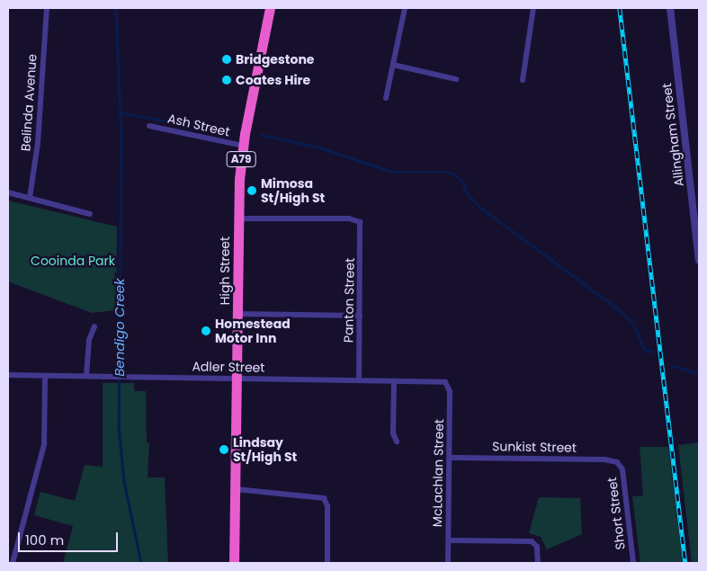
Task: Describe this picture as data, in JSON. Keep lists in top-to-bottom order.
{
  "streets": {
    "highway": ["A79", "High Street"],
    "street": [
      "Belinda Avenue",
      "Ash Street",
      "Allingham Street",
      "Panton Street",
      "Adler Street",
      "Sunkist Street",
      "McLachlan Street",
      "Short Street"
    ]
  },
  "crossings": [
    ["Ash Street", "High Street"],
    ["High Street", "Panton Street"],
    ["High Street", "Adler Street"],
    ["Panton Street", "Adler Street"],
    ["Adler Street", "McLachlan Street"],
    ["Sunkist Street", "McLachlan Street"],
    ["Sunkist Street", "Short Street"]
  ],
  "water": ["Bendigo Creek"],
  "parks": ["Cooinda Park"],
  "places": [
    "Bridgestone",
    "Coates Hire",
    "Mimosa St/High St",
    "Homestead Motor Inn",
    "Lindsay St/High St"
  ],
  "scale_bar": "100 m"
}
